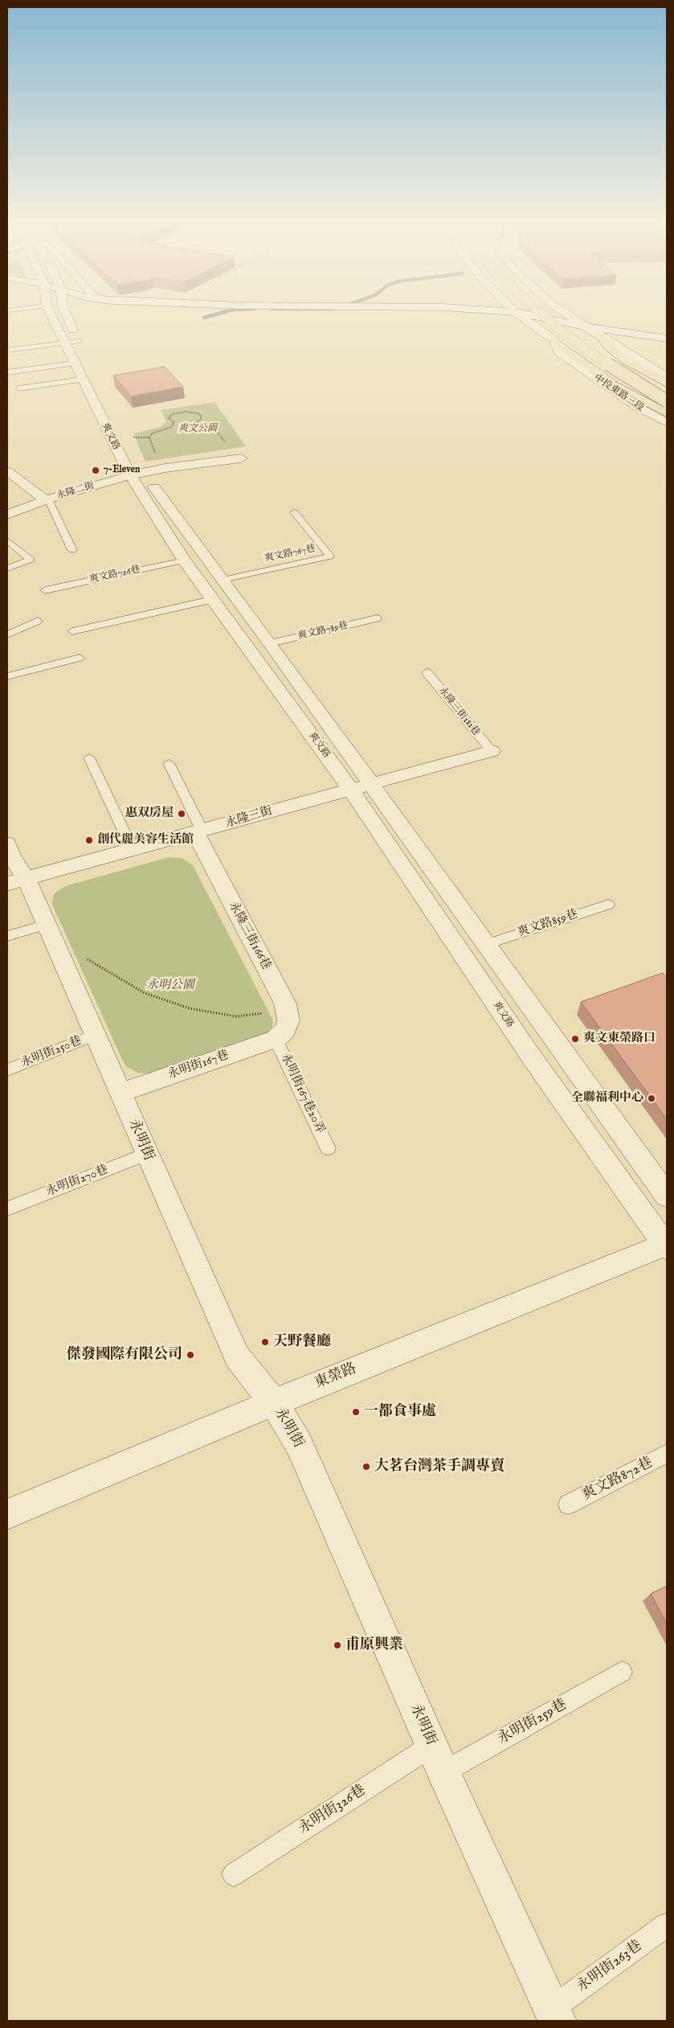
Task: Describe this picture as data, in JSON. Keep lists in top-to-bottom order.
{
  "streets": {
    "street": [
      "中投東路三段",
      "爽文路",
      "永隆二街",
      "永隆三街",
      "永隆三街166巷",
      "永明街167巷",
      "永明街",
      "東榮路"
    ],
    "lane": [
      "爽文路767巷",
      "爽文路726巷",
      "爽文路789巷",
      "永隆三街181巷",
      "爽文路859巷",
      "永明街250巷",
      "永明街167巷20弄",
      "永明街270巷",
      "爽文路872巷",
      "永明街259巷",
      "永明街326巷",
      "永明街263巷"
    ]
  },
  "crossings": [
    ["爽文路", "永隆二街"],
    ["爽文路", "爽文路767巷"],
    ["爽文路", "爽文路726巷"],
    ["爽文路", "爽文路789巷"],
    ["爽文路", "永隆三街"],
    ["爽文路", "爽文路859巷"],
    ["爽文路", "東榮路"],
    ["永隆三街181巷", "永隆三街"],
    ["永隆三街", "永隆三街166巷"],
    ["永隆三街", "永明街"],
    ["永隆三街166巷", "永明街167巷"],
    ["永隆三街166巷", "永明街167巷20弄"],
    ["永明街250巷", "永明街"],
    ["永明街167巷", "永明街167巷20弄"],
    ["永明街167巷", "永明街"],
    ["永明街", "永明街270巷"],
    ["永明街", "東榮路"],
    ["永明街", "永明街259巷"],
    ["永明街", "永明街326巷"],
    ["永明街", "永明街263巷"]
  ],
  "parks": ["爽文公園", "永明公園"],
  "places": [
    "7-Eleven",
    "惠双房屋",
    "創代麗美容生活館",
    "爽文東榮路口",
    "全聯福利中心",
    "天野餐廳",
    "傑發國際有限公司",
    "一都食事處",
    "大茗台灣茶手調專賣",
    "甫原興業"
  ]
}
